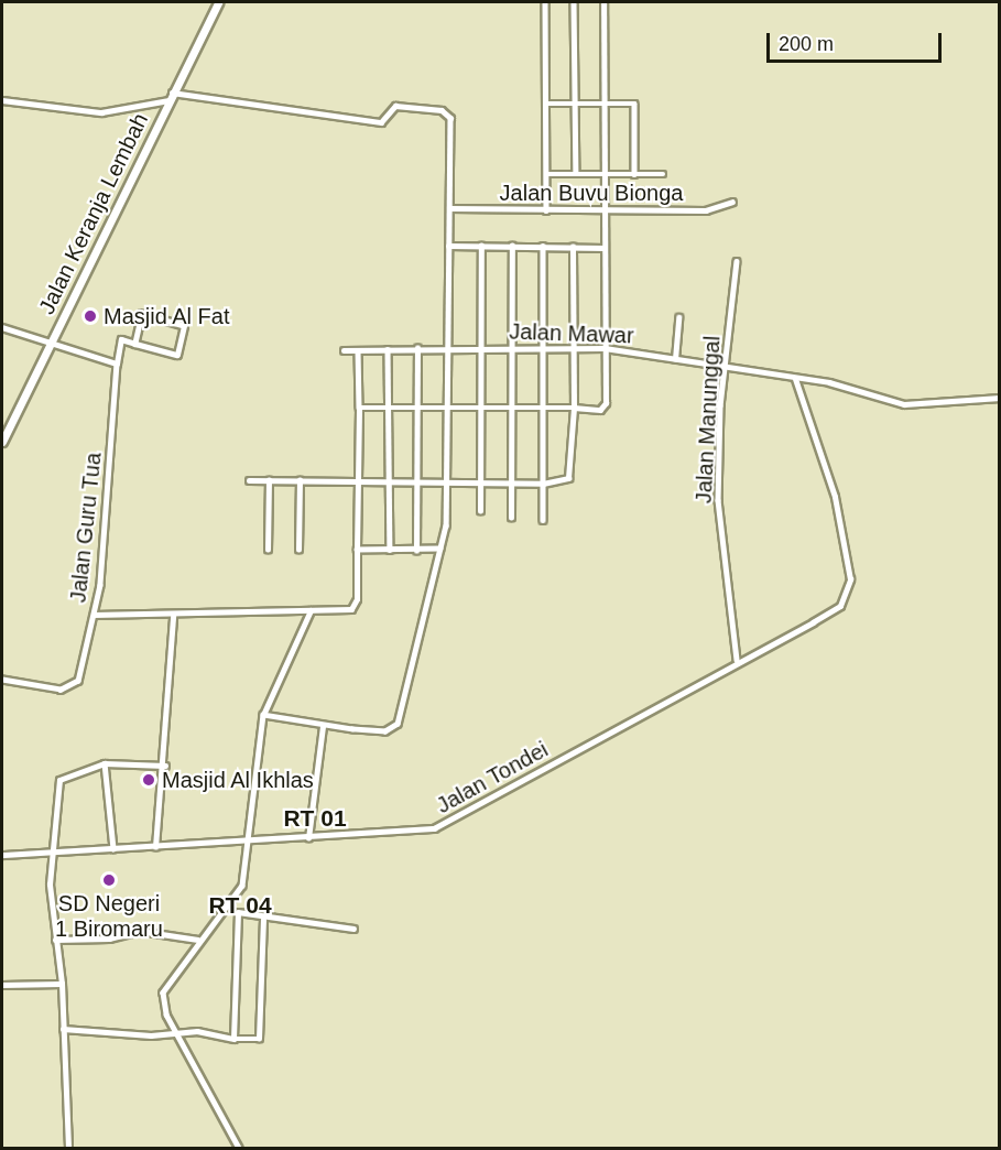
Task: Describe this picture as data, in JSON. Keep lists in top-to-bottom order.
{
  "streets": {
    "main road": ["Jalan Keranja Lembah"],
    "street": [
      "Jalan Buvu Bionga",
      "Jalan Mawar",
      "Jalan Manunggal",
      "Jalan Guru Tua",
      "Jalan Tondei"
    ]
  },
  "crossings": [
    ["Jalan Mawar", "Jalan Manunggal"],
    ["Jalan Mawar", "Jalan Tondei"],
    ["Jalan Manunggal", "Jalan Tondei"]
  ],
  "districts": ["RT 01", "RT 04"],
  "places": ["Masjid Al Fat", "Masjid Al Ikhlas", "SD Negeri 1 Biromaru"],
  "scale_bar": "200 m"
}
